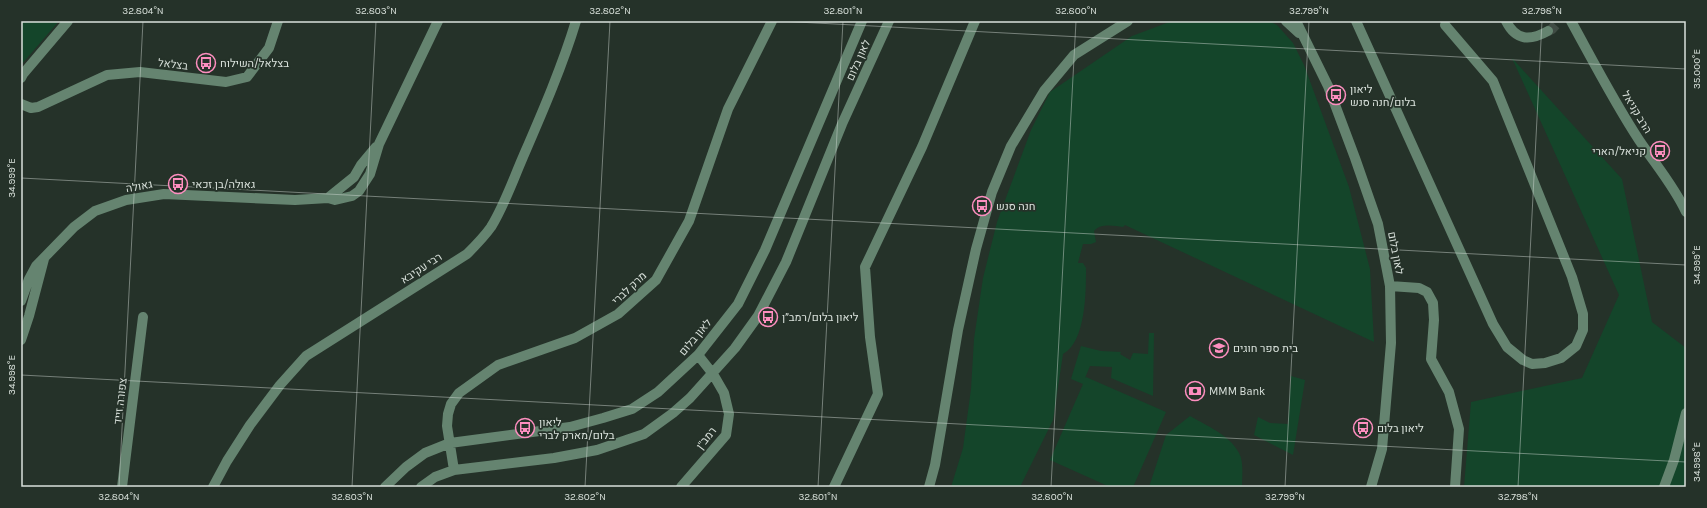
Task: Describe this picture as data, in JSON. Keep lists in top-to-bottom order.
{
  "streets": {
    "street": [
      "לאון בלום",
      "בצלאל",
      "הרב קניאל",
      "גאולה",
      "רבי עקיבא",
      "מרק לברי",
      "צפורה זייד",
      "רמב\"ן"
    ]
  },
  "crossings": [
    ["לאון בלום", "מרק לברי"],
    ["לאון בלום", "רמב\"ן"]
  ],
  "places": {
    "bus stop": [
      "בצלאל/השילוח",
      "ליאון בלום/חנה סנש",
      "קניאל/הארי",
      "גאולה/בן זכאי",
      "חנה סנש",
      "ליאון בלום/רמב״ן",
      "ליאון בלום/מארק לברי",
      "ליאון בלום"
    ],
    "school or university": ["בית ספר חוגים"],
    "bank": ["MMM Bank"]
  },
  "coordinates": [
    "32.804°N",
    "32.803°N",
    "32.802°N",
    "32.801°N",
    "32.800°N",
    "32.799°N",
    "32.798°N",
    "35.000°E",
    "34.999°E",
    "34.998°E"
  ]
}
